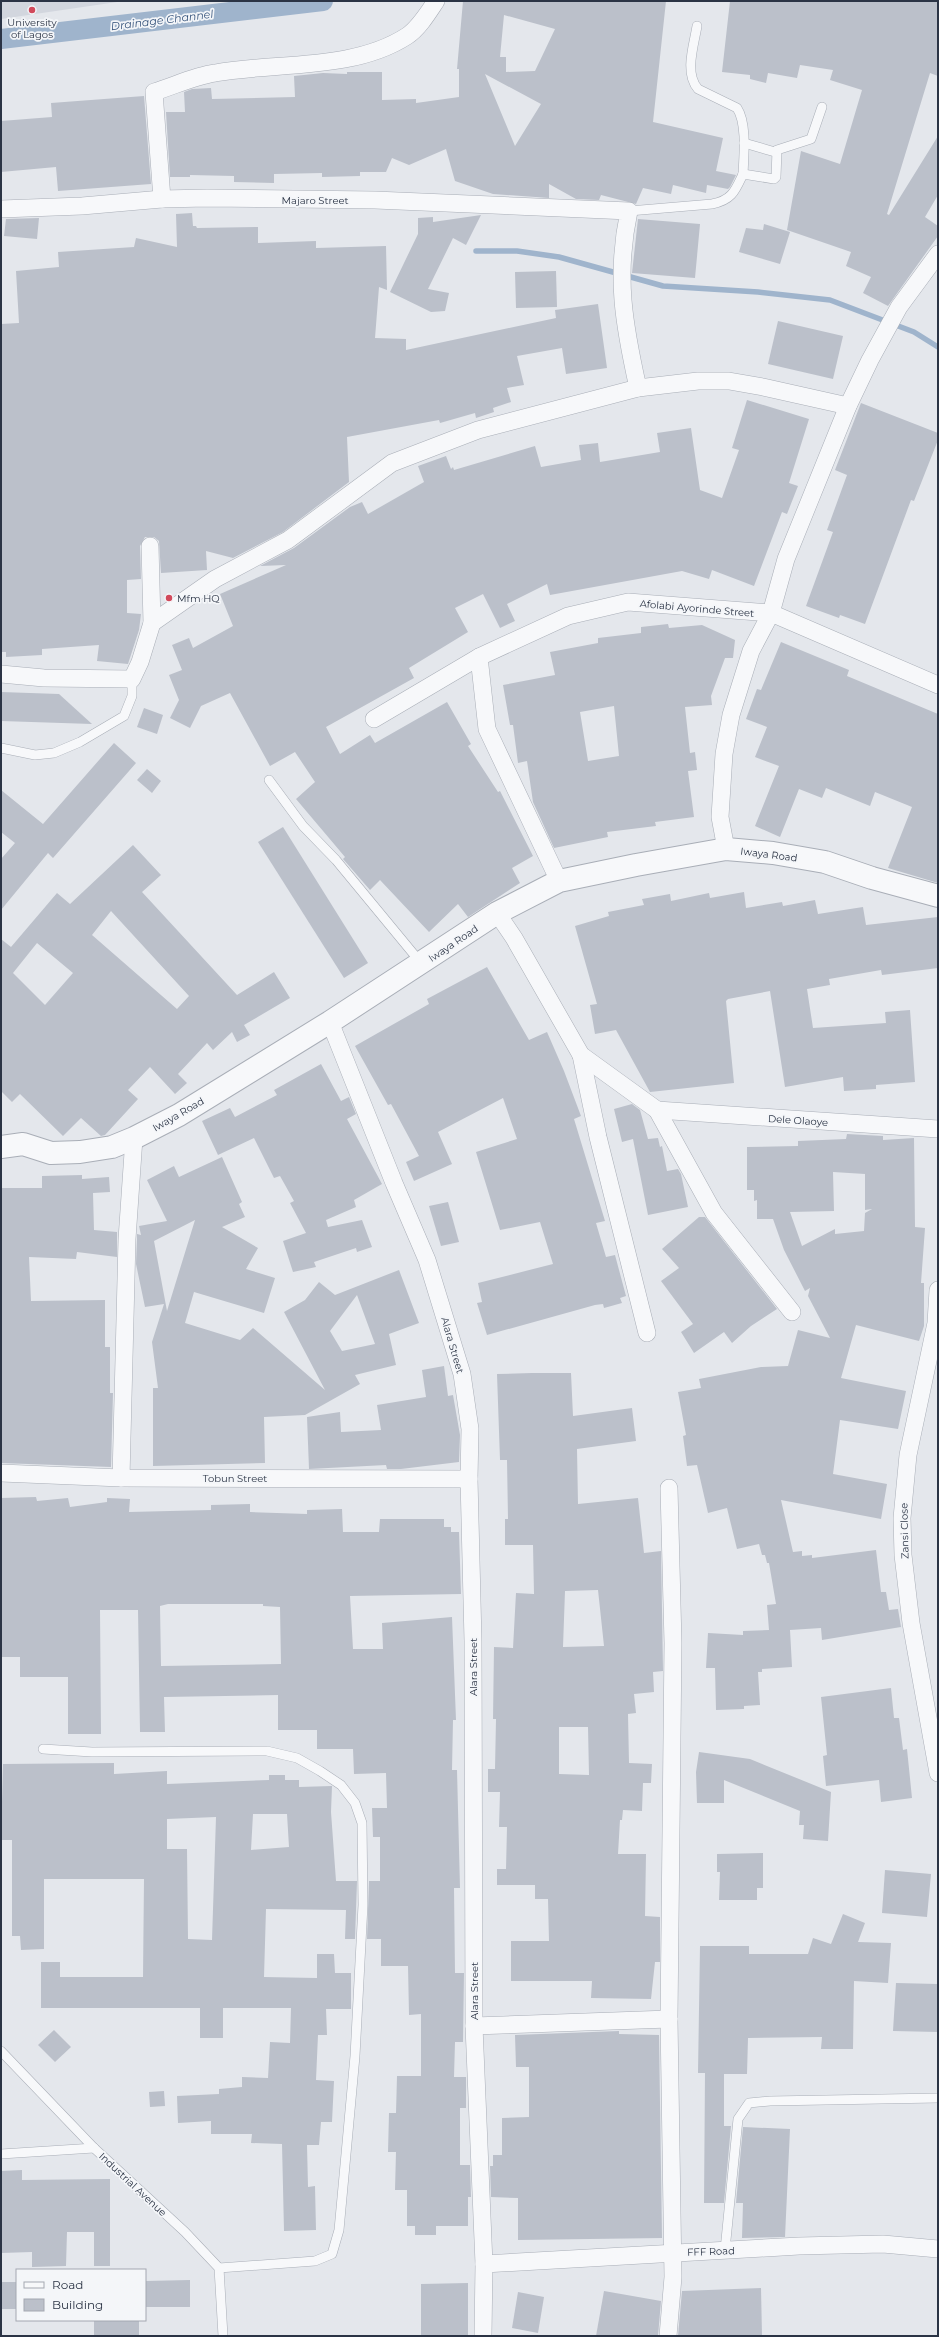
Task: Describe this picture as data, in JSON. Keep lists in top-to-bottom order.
{
  "streets": {
    "street": [
      "Majaro Street",
      "Afolabi Ayorinde Street",
      "Iwaya Road",
      "Dele Olaoye",
      "Alara Street",
      "Tobun Street",
      "Zansi Close",
      "FFF Road"
    ],
    "lane": ["Industrial Avenue"]
  },
  "crossings": [
    ["Iwaya Road", "Alara Street"],
    ["Alara Street", "Tobun Street"],
    ["Alara Street", "FFF Road"]
  ],
  "water": ["Drainage Channel"],
  "places": ["University of Lagos", "Mfm HQ"],
  "legend": ["Road", "Building"]
}
